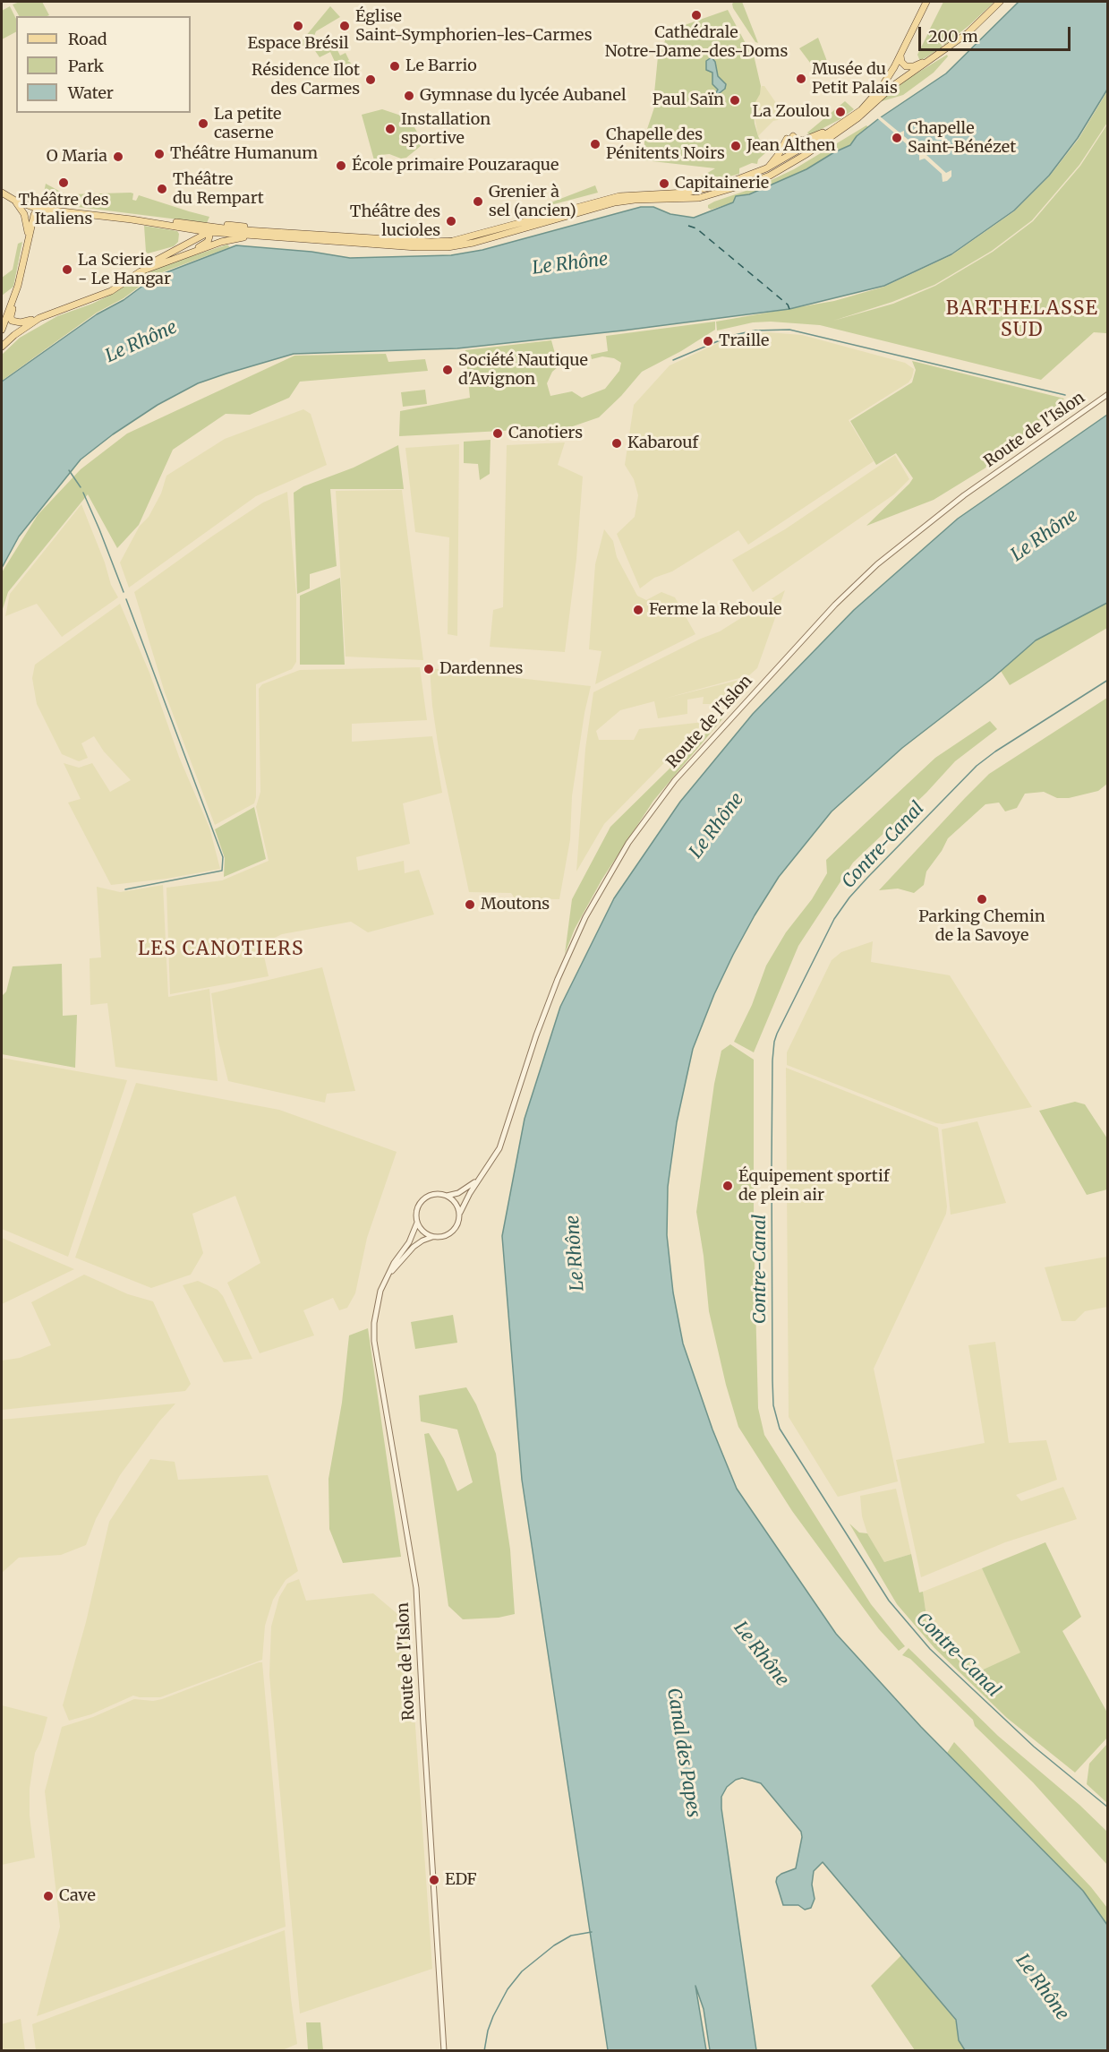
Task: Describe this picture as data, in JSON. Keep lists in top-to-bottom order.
{
  "streets": {
    "street": ["Route de l'Islon"]
  },
  "districts": ["BARTHELASSE SUD", "LES CANOTIERS"],
  "water": ["Le Rhône", "Contre-Canal", "Canal des Papes"],
  "places": [
    "Cathédrale Notre-Dame-des-Doms",
    "Espace Brésil",
    "Église Saint-Symphorien-les-Carmes",
    "Le Barrio",
    "Musée du Petit Palais",
    "Résidence Ilot des Carmes",
    "Gymnase du lycée Aubanel",
    "Paul Saïn",
    "La Zoulou",
    "La petite caserne",
    "Installation sportive",
    "Chapelle Saint-Bénézet",
    "Chapelle des Pénitents Noirs",
    "Jean Althen",
    "Théâtre Humanum",
    "O Maria",
    "École primaire Pouzaraque",
    "Théâtre des Italiens",
    "Capitainerie",
    "Théâtre du Rempart",
    "Grenier à sel (ancien)",
    "Théâtre des lucioles",
    "La Scierie - Le Hangar",
    "Traille",
    "Société Nautique d'Avignon",
    "Canotiers",
    "Kabarouf",
    "Ferme la Reboule",
    "Dardennes",
    "Parking Chemin de la Savoye",
    "Moutons",
    "Équipement sportif de plein air",
    "EDF",
    "Cave"
  ],
  "legend": ["Road", "Park", "Water"],
  "scale_bar": "200 m"
}
